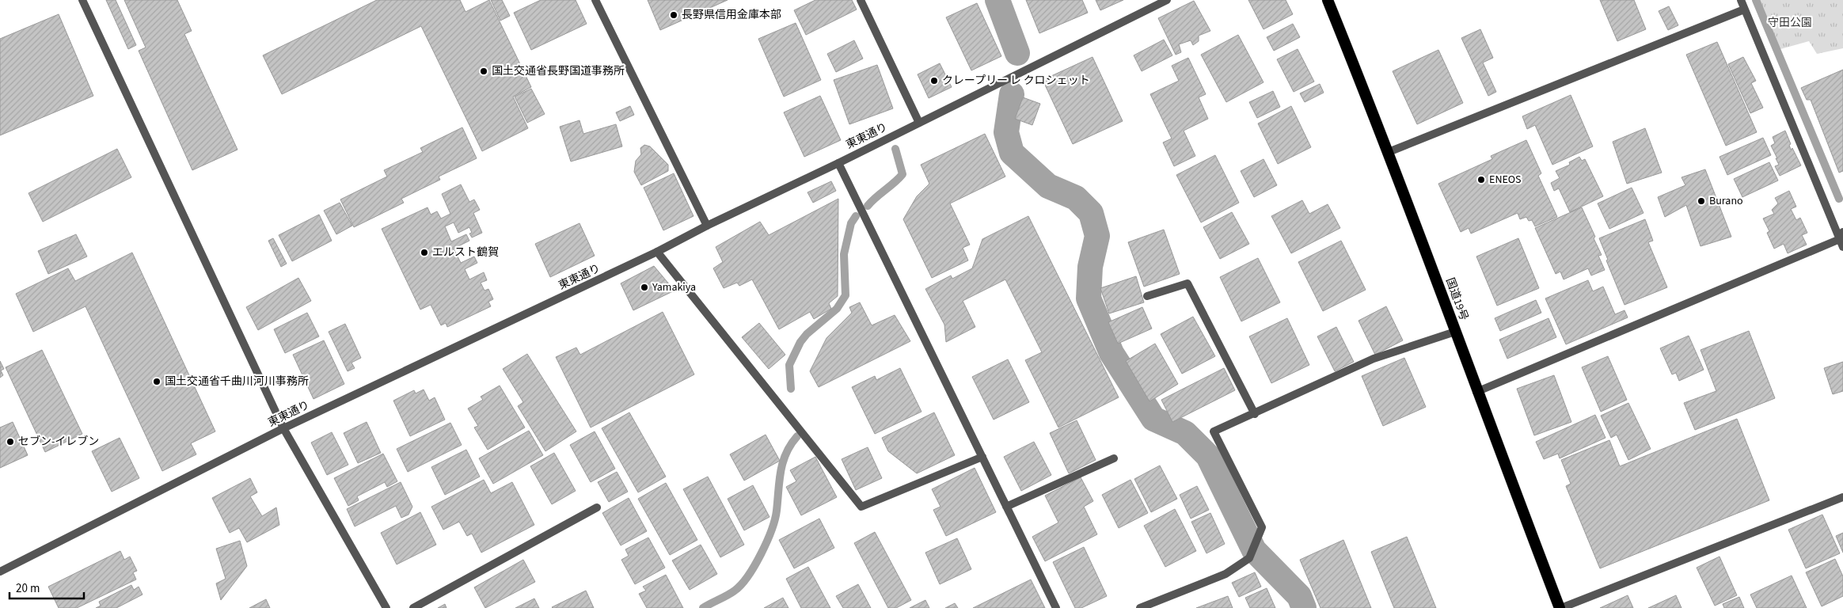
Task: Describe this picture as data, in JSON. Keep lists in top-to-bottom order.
{
  "streets": {
    "highway": ["国道19号"],
    "street": ["東東通り"]
  },
  "parks": ["守田公園"],
  "places": [
    "長野県信用金庫本部",
    "国土交通省長野国道事務所",
    "クレープリー レ クロシェット",
    "ENEOS",
    "Burano",
    "エルスト鶴賀",
    "Yamakiya",
    "国土交通省千曲川河川事務所",
    "セブン-イレブン"
  ],
  "scale_bar": "20 m"
}
